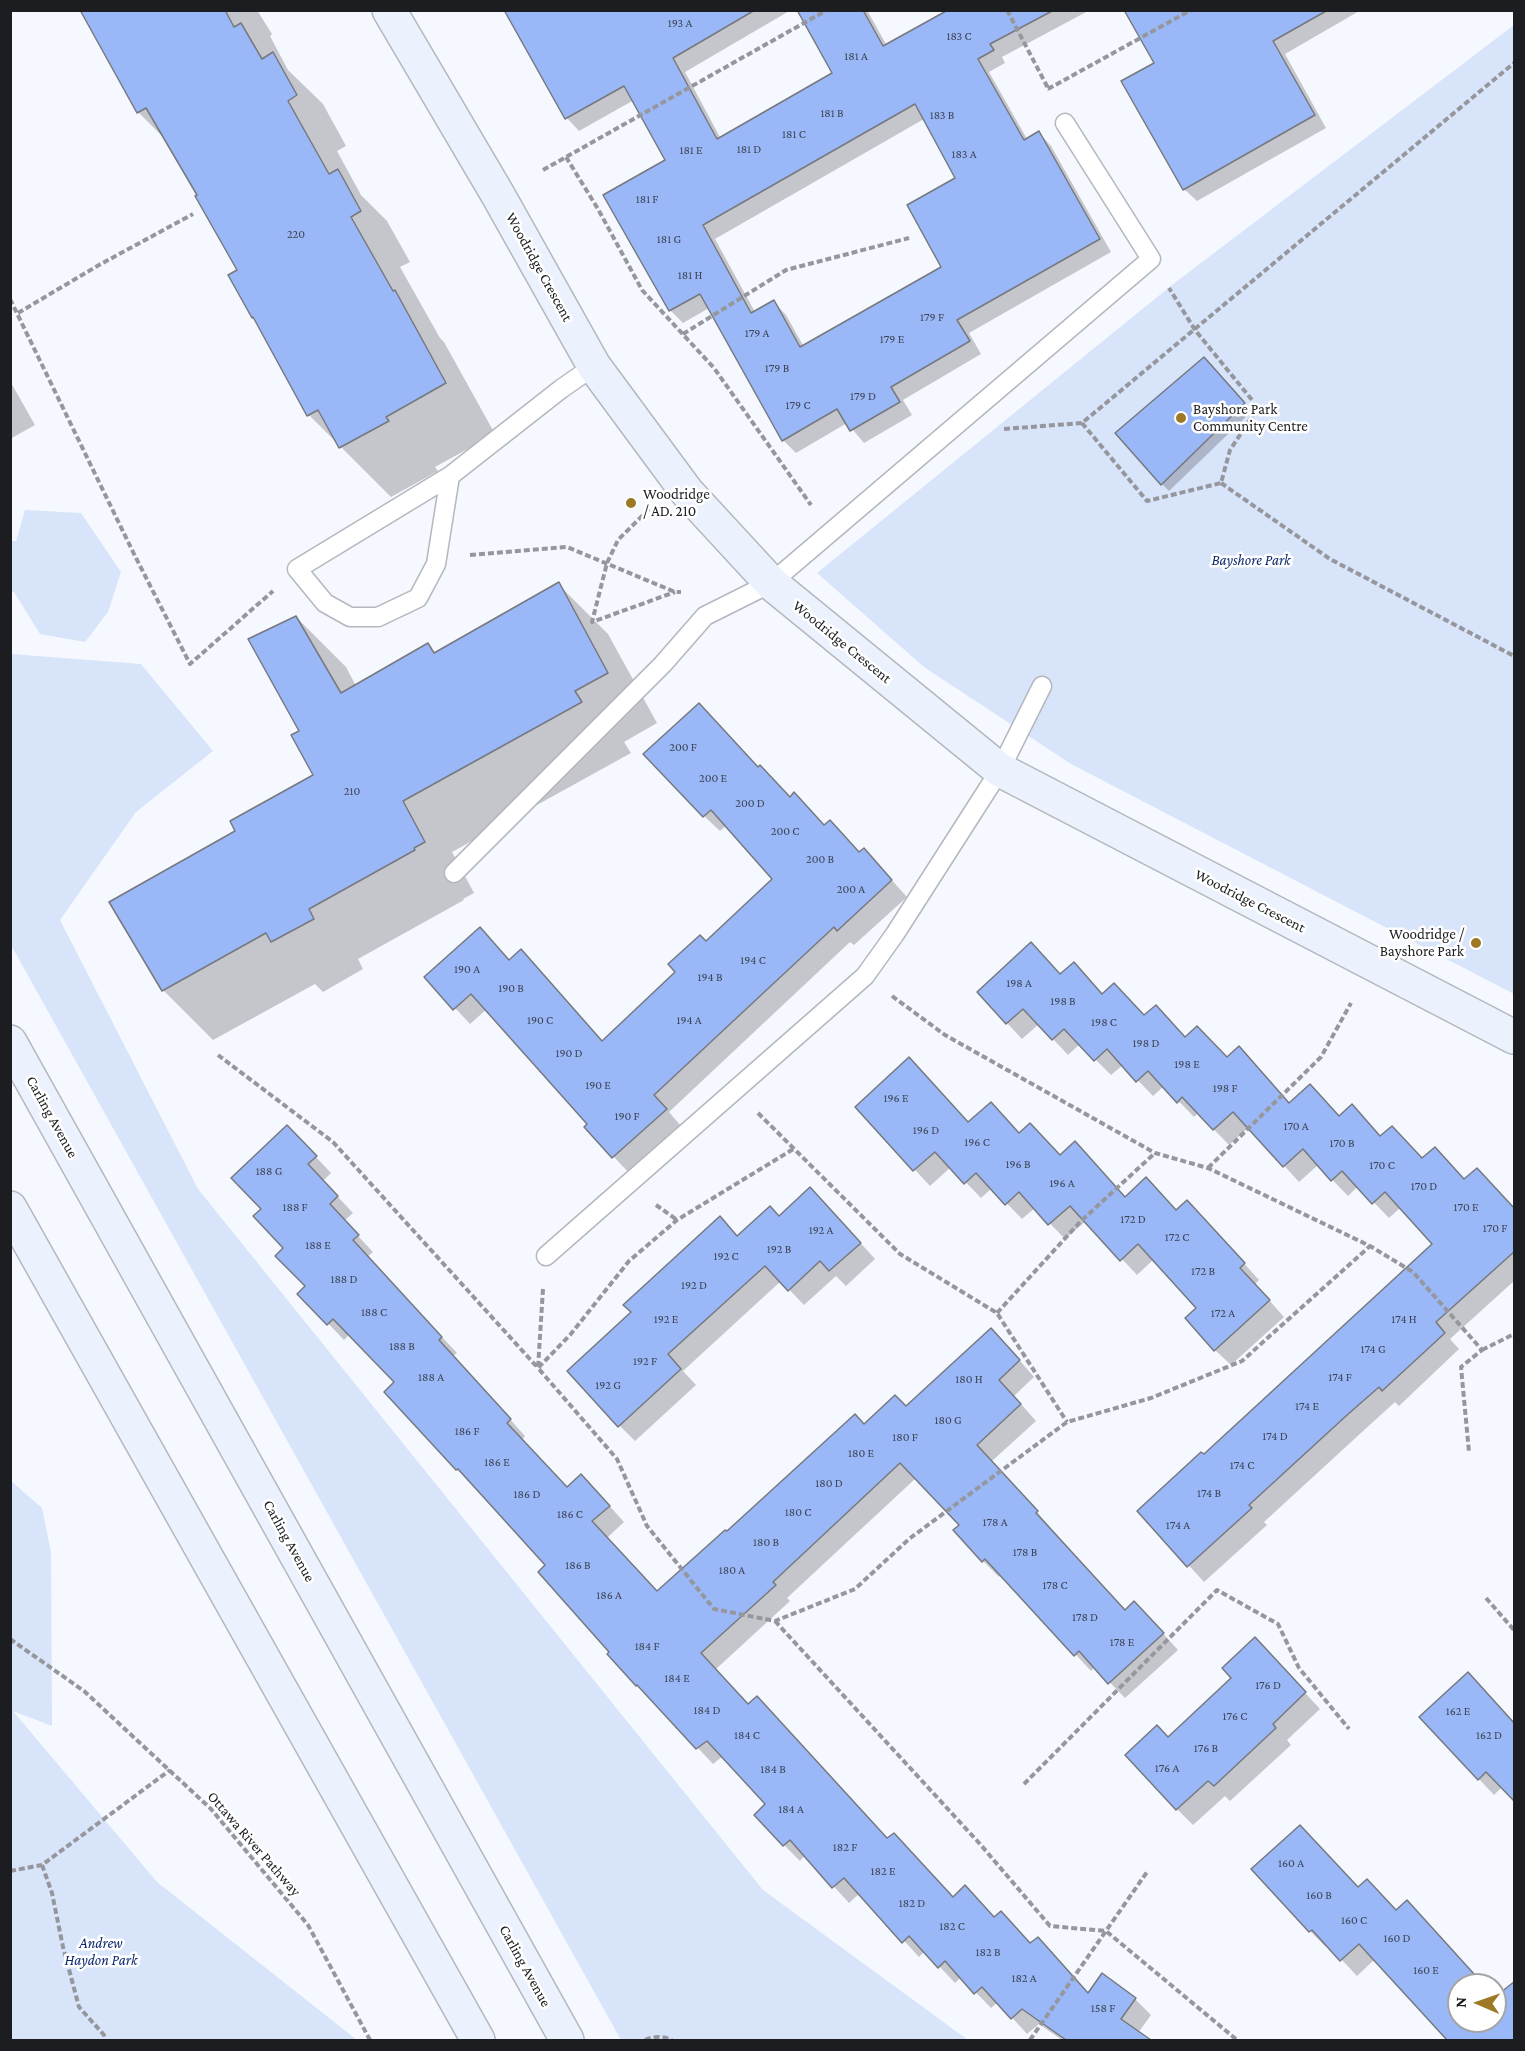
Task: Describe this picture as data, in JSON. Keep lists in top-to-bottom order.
{
  "streets": {
    "main road": ["Woodridge Crescent", "Carling Avenue"],
    "path": ["Ottawa River Pathway"]
  },
  "parks": ["Bayshore Park", "Andrew Haydon Park"],
  "places": ["Bayshore Park Community Centre", "Woodridge / AD. 210", "Woodridge / Bayshore Park"],
  "house_numbers": [
    "193 A",
    "183 C",
    "181 A",
    "181 B",
    "183 B",
    "181 C",
    "181 D",
    "181 E",
    "183 A",
    "181 F",
    "220",
    "181 G",
    "181 H",
    "179 F",
    "179 A",
    "179 E",
    "179 B",
    "179 D",
    "179 C",
    "200 F",
    "200 E",
    "210",
    "200 D",
    "200 C",
    "200 B",
    "200 A",
    "194 C",
    "190 A",
    "194 B",
    "198 A",
    "190 B",
    "198 B",
    "190 C",
    "194 A",
    "198 C",
    "198 D",
    "190 D",
    "198 E",
    "190 E",
    "198 F",
    "196 E",
    "190 F",
    "170 A",
    "196 D",
    "196 C",
    "170 B",
    "196 B",
    "170 C",
    "188 G",
    "196 A",
    "170 D",
    "188 F",
    "170 E",
    "172 D",
    "170 F",
    "192 A",
    "172 C",
    "188 E",
    "192 B",
    "192 C",
    "172 B",
    "188 D",
    "192 D",
    "188 C",
    "172 A",
    "192 E",
    "174 H",
    "188 B",
    "174 G",
    "192 F",
    "188 A",
    "174 F",
    "180 H",
    "192 G",
    "174 E",
    "180 G",
    "186 F",
    "174 D",
    "180 F",
    "180 E",
    "186 E",
    "174 C",
    "180 D",
    "174 B",
    "186 D",
    "180 C",
    "186 C",
    "178 A",
    "174 A",
    "180 B",
    "178 B",
    "186 B",
    "180 A",
    "178 C",
    "186 A",
    "178 D",
    "178 E",
    "184 F",
    "184 E",
    "176 D",
    "184 D",
    "162 E",
    "176 C",
    "184 C",
    "162 D",
    "176 B",
    "176 A",
    "184 B",
    "184 A",
    "182 F",
    "160 A",
    "182 E",
    "160 B",
    "182 D",
    "160 C",
    "182 C",
    "160 D",
    "182 B",
    "160 E",
    "182 A",
    "158 F"
  ],
  "north": "left"
}
